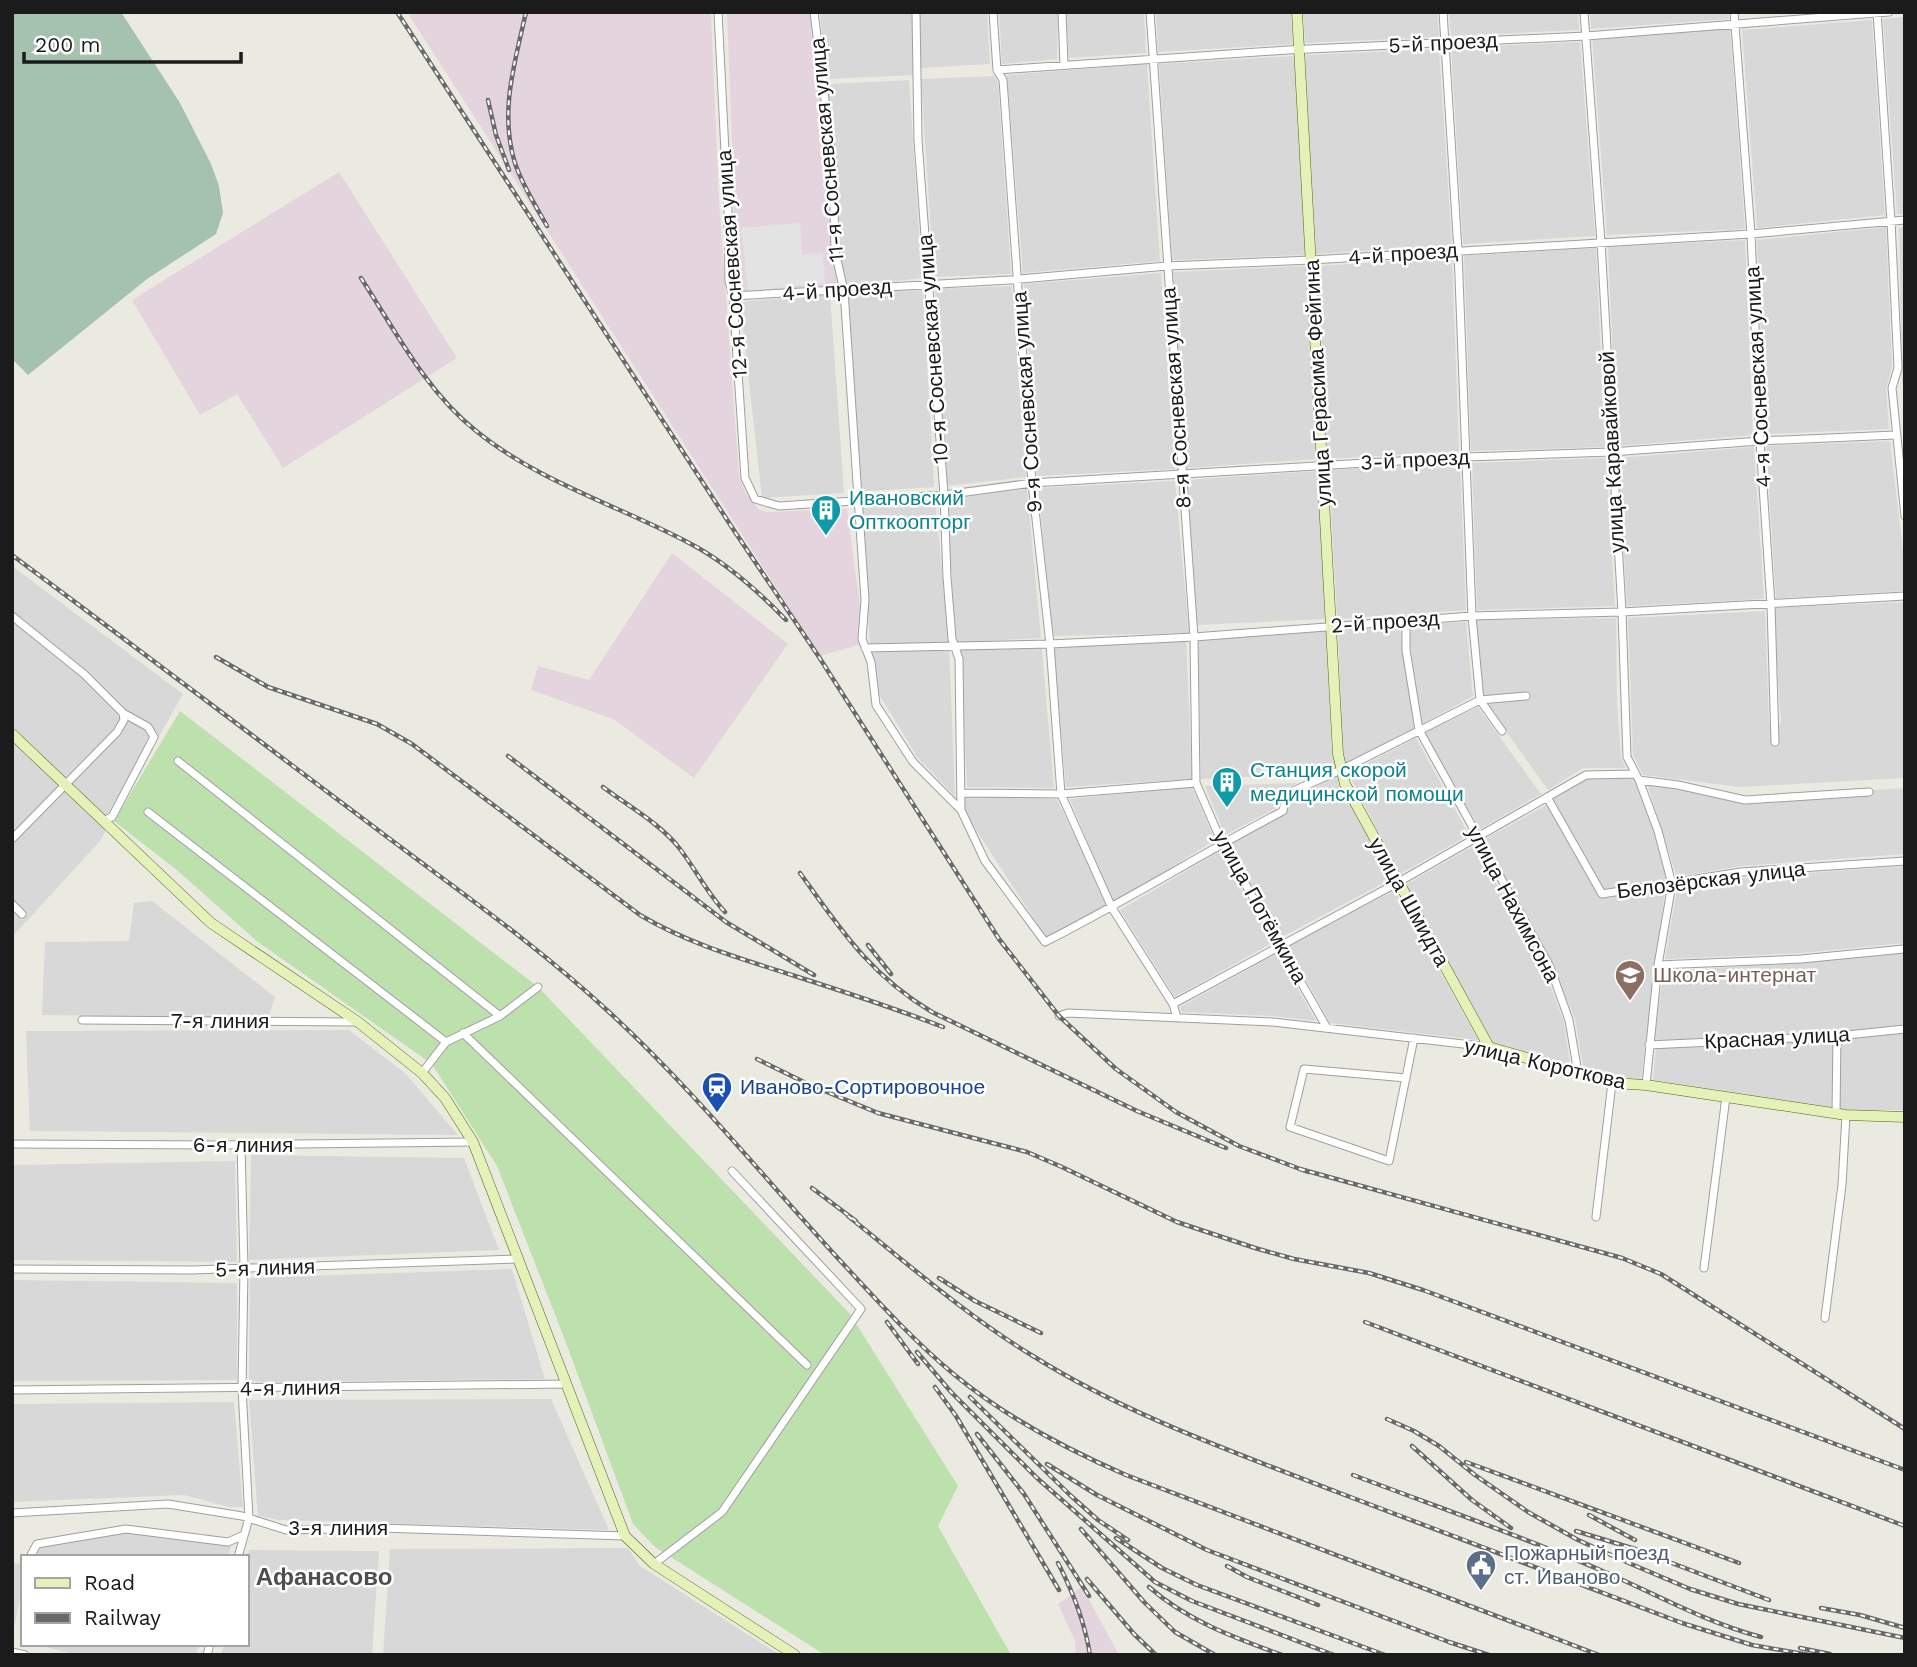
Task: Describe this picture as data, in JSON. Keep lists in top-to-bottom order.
{
  "streets": {
    "main road": ["улица Герасима Фейгина", "улица Шмидта", "улица Короткова"],
    "street": [
      "5-й проезд",
      "11-я Сосневская улица",
      "4-й проезд",
      "12-я Сосневская улица",
      "10-я Сосневская улица",
      "4-я Сосневская улица",
      "8-я Сосневская улица",
      "9-я Сосневская улица",
      "улица Каравайковой",
      "3-й проезд",
      "2-й проезд",
      "Белозёрская улица",
      "улица Нахимсона",
      "улица Потёмкина",
      "7-я линия",
      "Красная улица",
      "6-я линия",
      "5-я линия",
      "4-я линия",
      "3-я линия"
    ]
  },
  "crossings": [
    ["5-й проезд", "4-я Сосневская улица"],
    ["5-й проезд", "улица Герасима Фейгина"],
    ["5-й проезд", "8-я Сосневская улица"],
    ["5-й проезд", "9-я Сосневская улица"],
    ["5-й проезд", "улица Каравайковой"],
    ["11-я Сосневская улица", "4-й проезд"],
    ["11-я Сосневская улица", "10-я Сосневская улица"],
    ["11-я Сосневская улица", "9-я Сосневская улица"],
    ["11-я Сосневская улица", "3-й проезд"],
    ["11-я Сосневская улица", "2-й проезд"],
    ["4-й проезд", "12-я Сосневская улица"],
    ["4-й проезд", "10-я Сосневская улица"],
    ["4-й проезд", "4-я Сосневская улица"],
    ["4-й проезд", "улица Герасима Фейгина"],
    ["4-й проезд", "8-я Сосневская улица"],
    ["4-й проезд", "9-я Сосневская улица"],
    ["4-й проезд", "улица Каравайковой"],
    ["12-я Сосневская улица", "3-й проезд"],
    ["10-я Сосневская улица", "3-й проезд"],
    ["10-я Сосневская улица", "2-й проезд"],
    ["4-я Сосневская улица", "3-й проезд"],
    ["4-я Сосневская улица", "2-й проезд"],
    ["улица Герасима Фейгина", "3-й проезд"],
    ["улица Герасима Фейгина", "2-й проезд"],
    ["улица Герасима Фейгина", "улица Шмидта"],
    ["8-я Сосневская улица", "3-й проезд"],
    ["8-я Сосневская улица", "2-й проезд"],
    ["8-я Сосневская улица", "улица Потёмкина"],
    ["9-я Сосневская улица", "3-й проезд"],
    ["9-я Сосневская улица", "2-й проезд"],
    ["9-я Сосневская улица", "улица Короткова"],
    ["улица Каравайковой", "3-й проезд"],
    ["улица Каравайковой", "2-й проезд"],
    ["улица Каравайковой", "Белозёрская улица"],
    ["2-й проезд", "улица Нахимсона"],
    ["улица Шмидта", "улица Короткова"],
    ["улица Нахимсона", "улица Короткова"],
    ["улица Потёмкина", "улица Короткова"]
  ],
  "districts": ["Афанасово"],
  "places": {
    "building": ["Ивановский Опткоопторг", "Станция скорой медицинской помощи"],
    "school or university": ["Школа-интернат"],
    "station": ["Иваново-Сортировочное"],
    "public building": ["Пожарный поезд ст. Иваново"]
  },
  "legend": ["Road", "Railway"],
  "scale_bar": "200 m"
}
